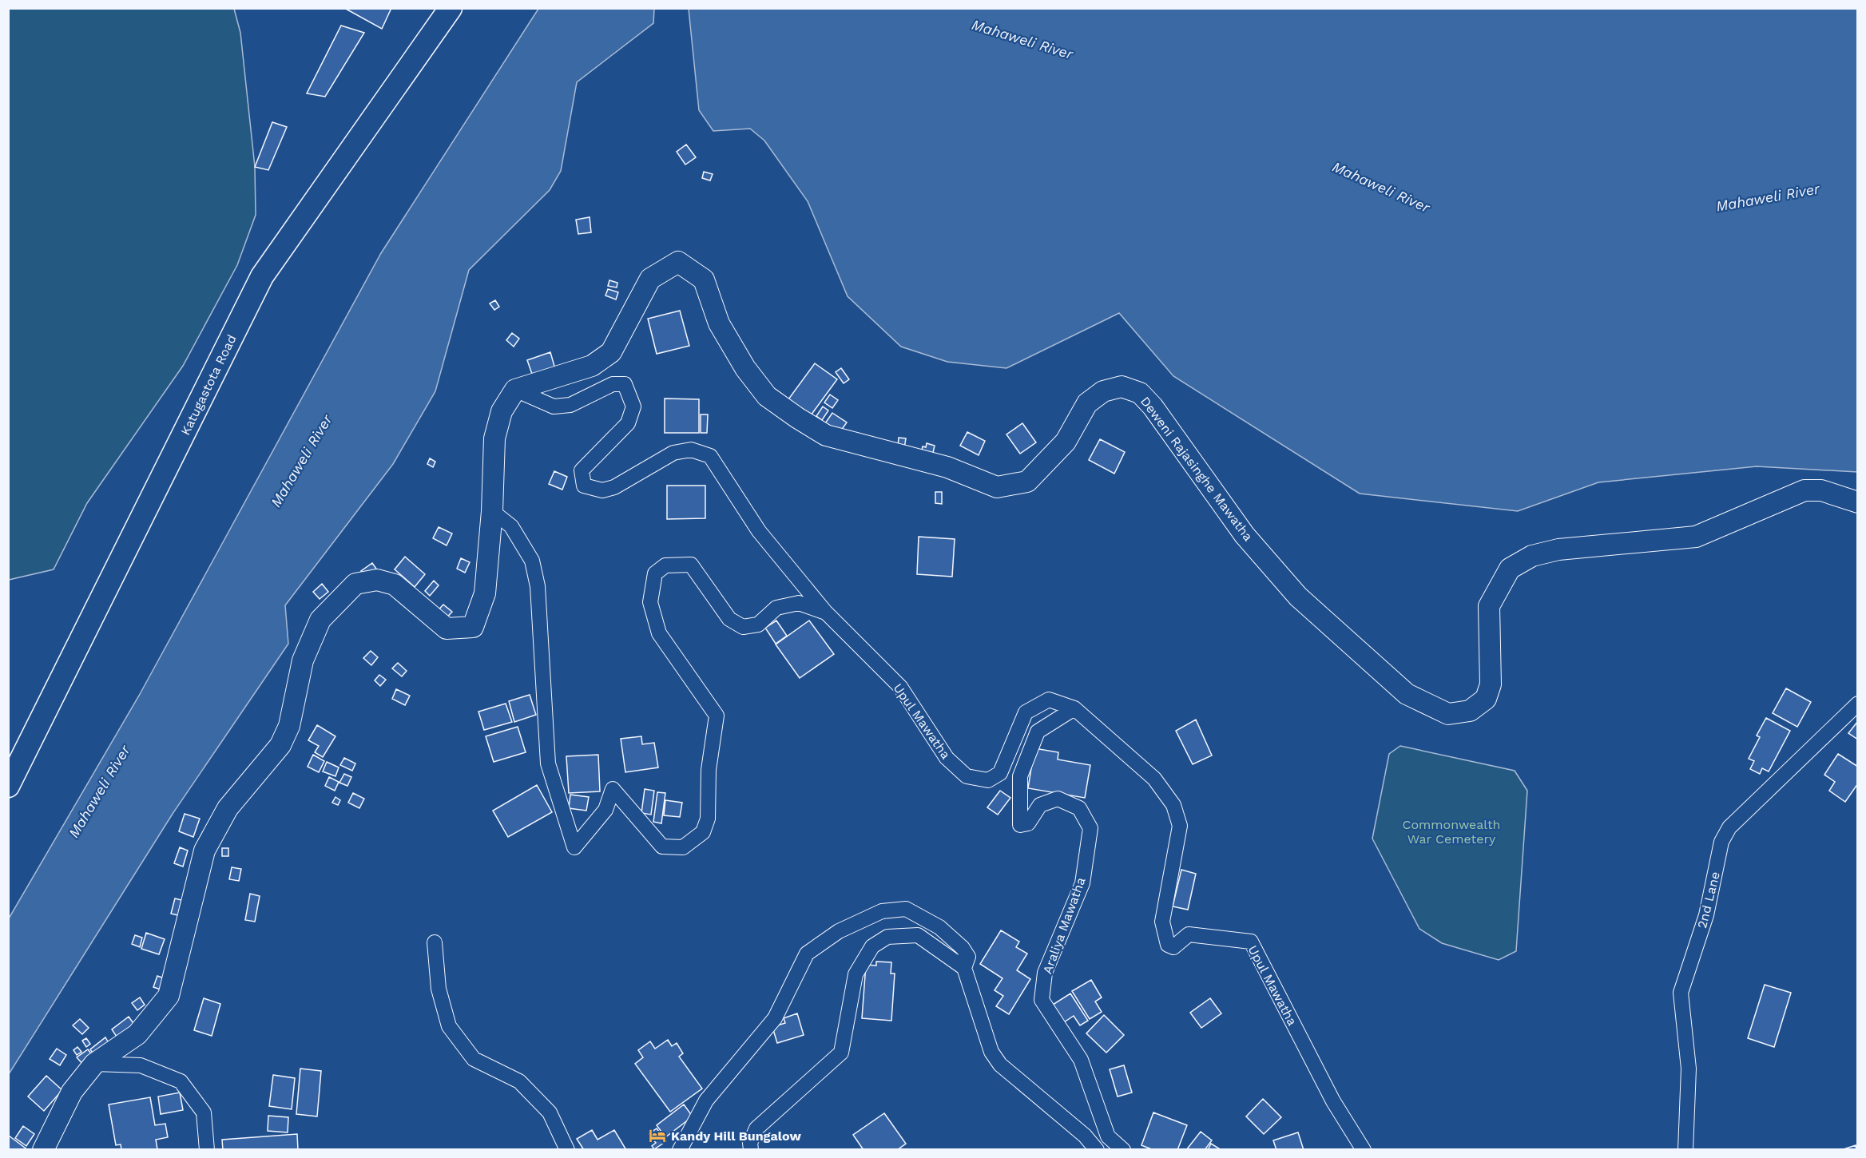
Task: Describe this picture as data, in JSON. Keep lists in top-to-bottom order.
{
  "streets": {
    "main road": ["Katugastota Road"],
    "street": [
      "Deweni Rajasinghe Mawatha",
      "Upul Mawatha",
      "2nd Lane",
      "Araliya Mawatha"
    ]
  },
  "crossings": [
    ["Deweni Rajasinghe Mawatha", "Upul Mawatha"],
    ["Upul Mawatha", "Araliya Mawatha"]
  ],
  "water": ["Mahaweli River"],
  "parks": ["Commonwealth War Cemetery"],
  "places": {
    "hotel": ["Kandy Hill Bungalow"]
  }
}
